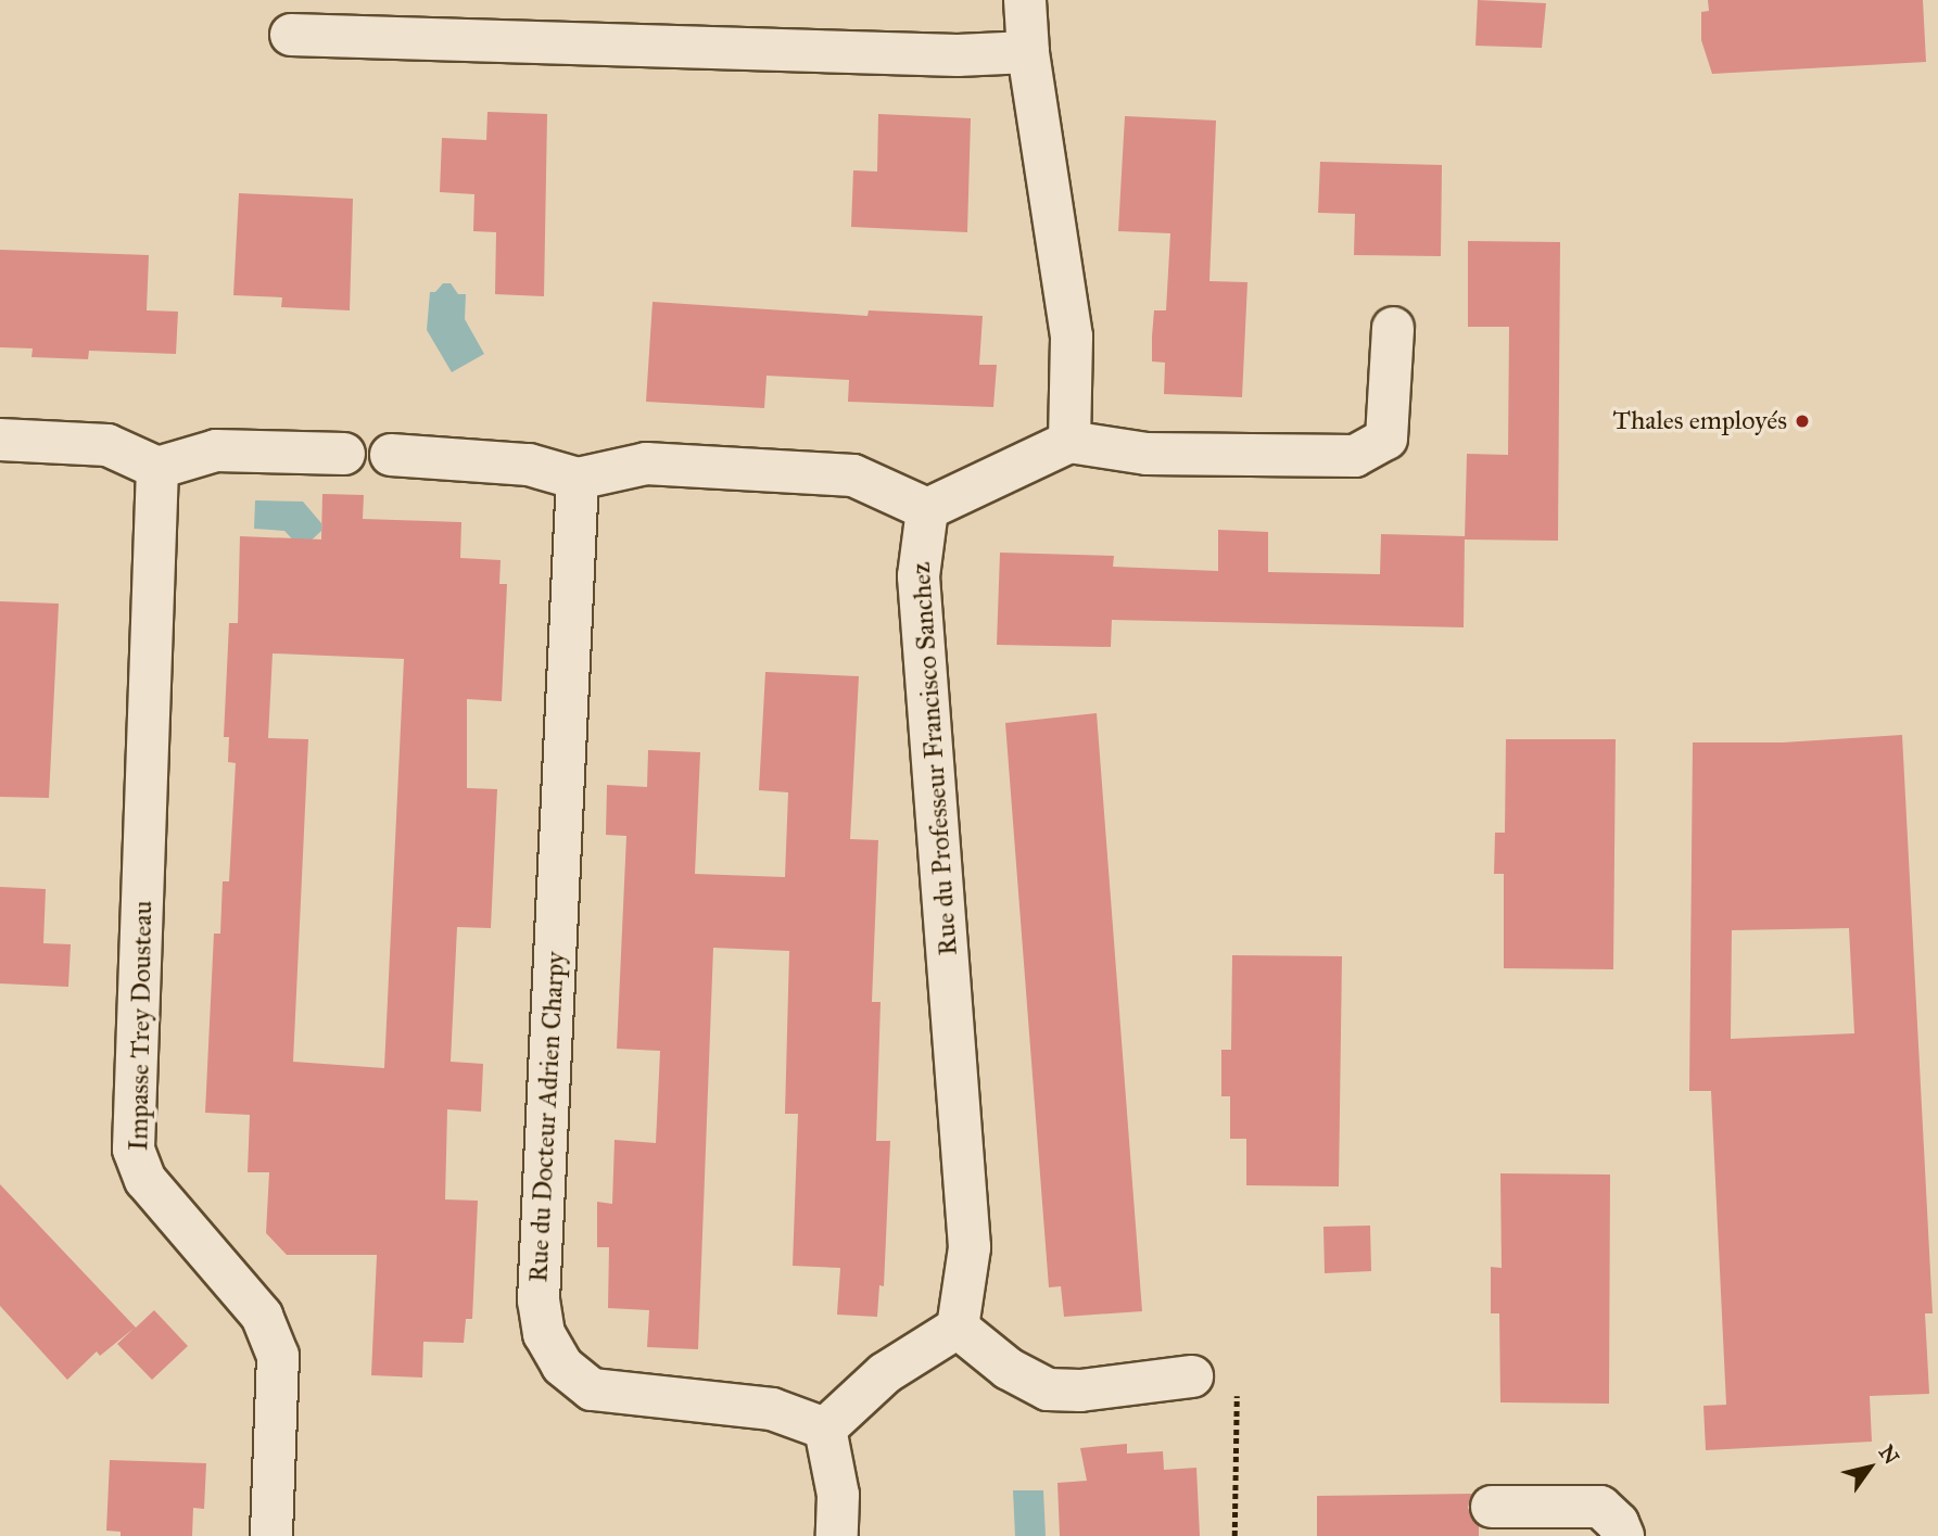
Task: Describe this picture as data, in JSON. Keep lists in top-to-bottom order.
{
  "streets": {
    "street": ["Rue du Professeur Francisco Sanchez", "Impasse Trey Dousteau", "Rue du Docteur Adrien Charpy"]
  },
  "places": ["Thales employés"],
  "north": "top right"
}
